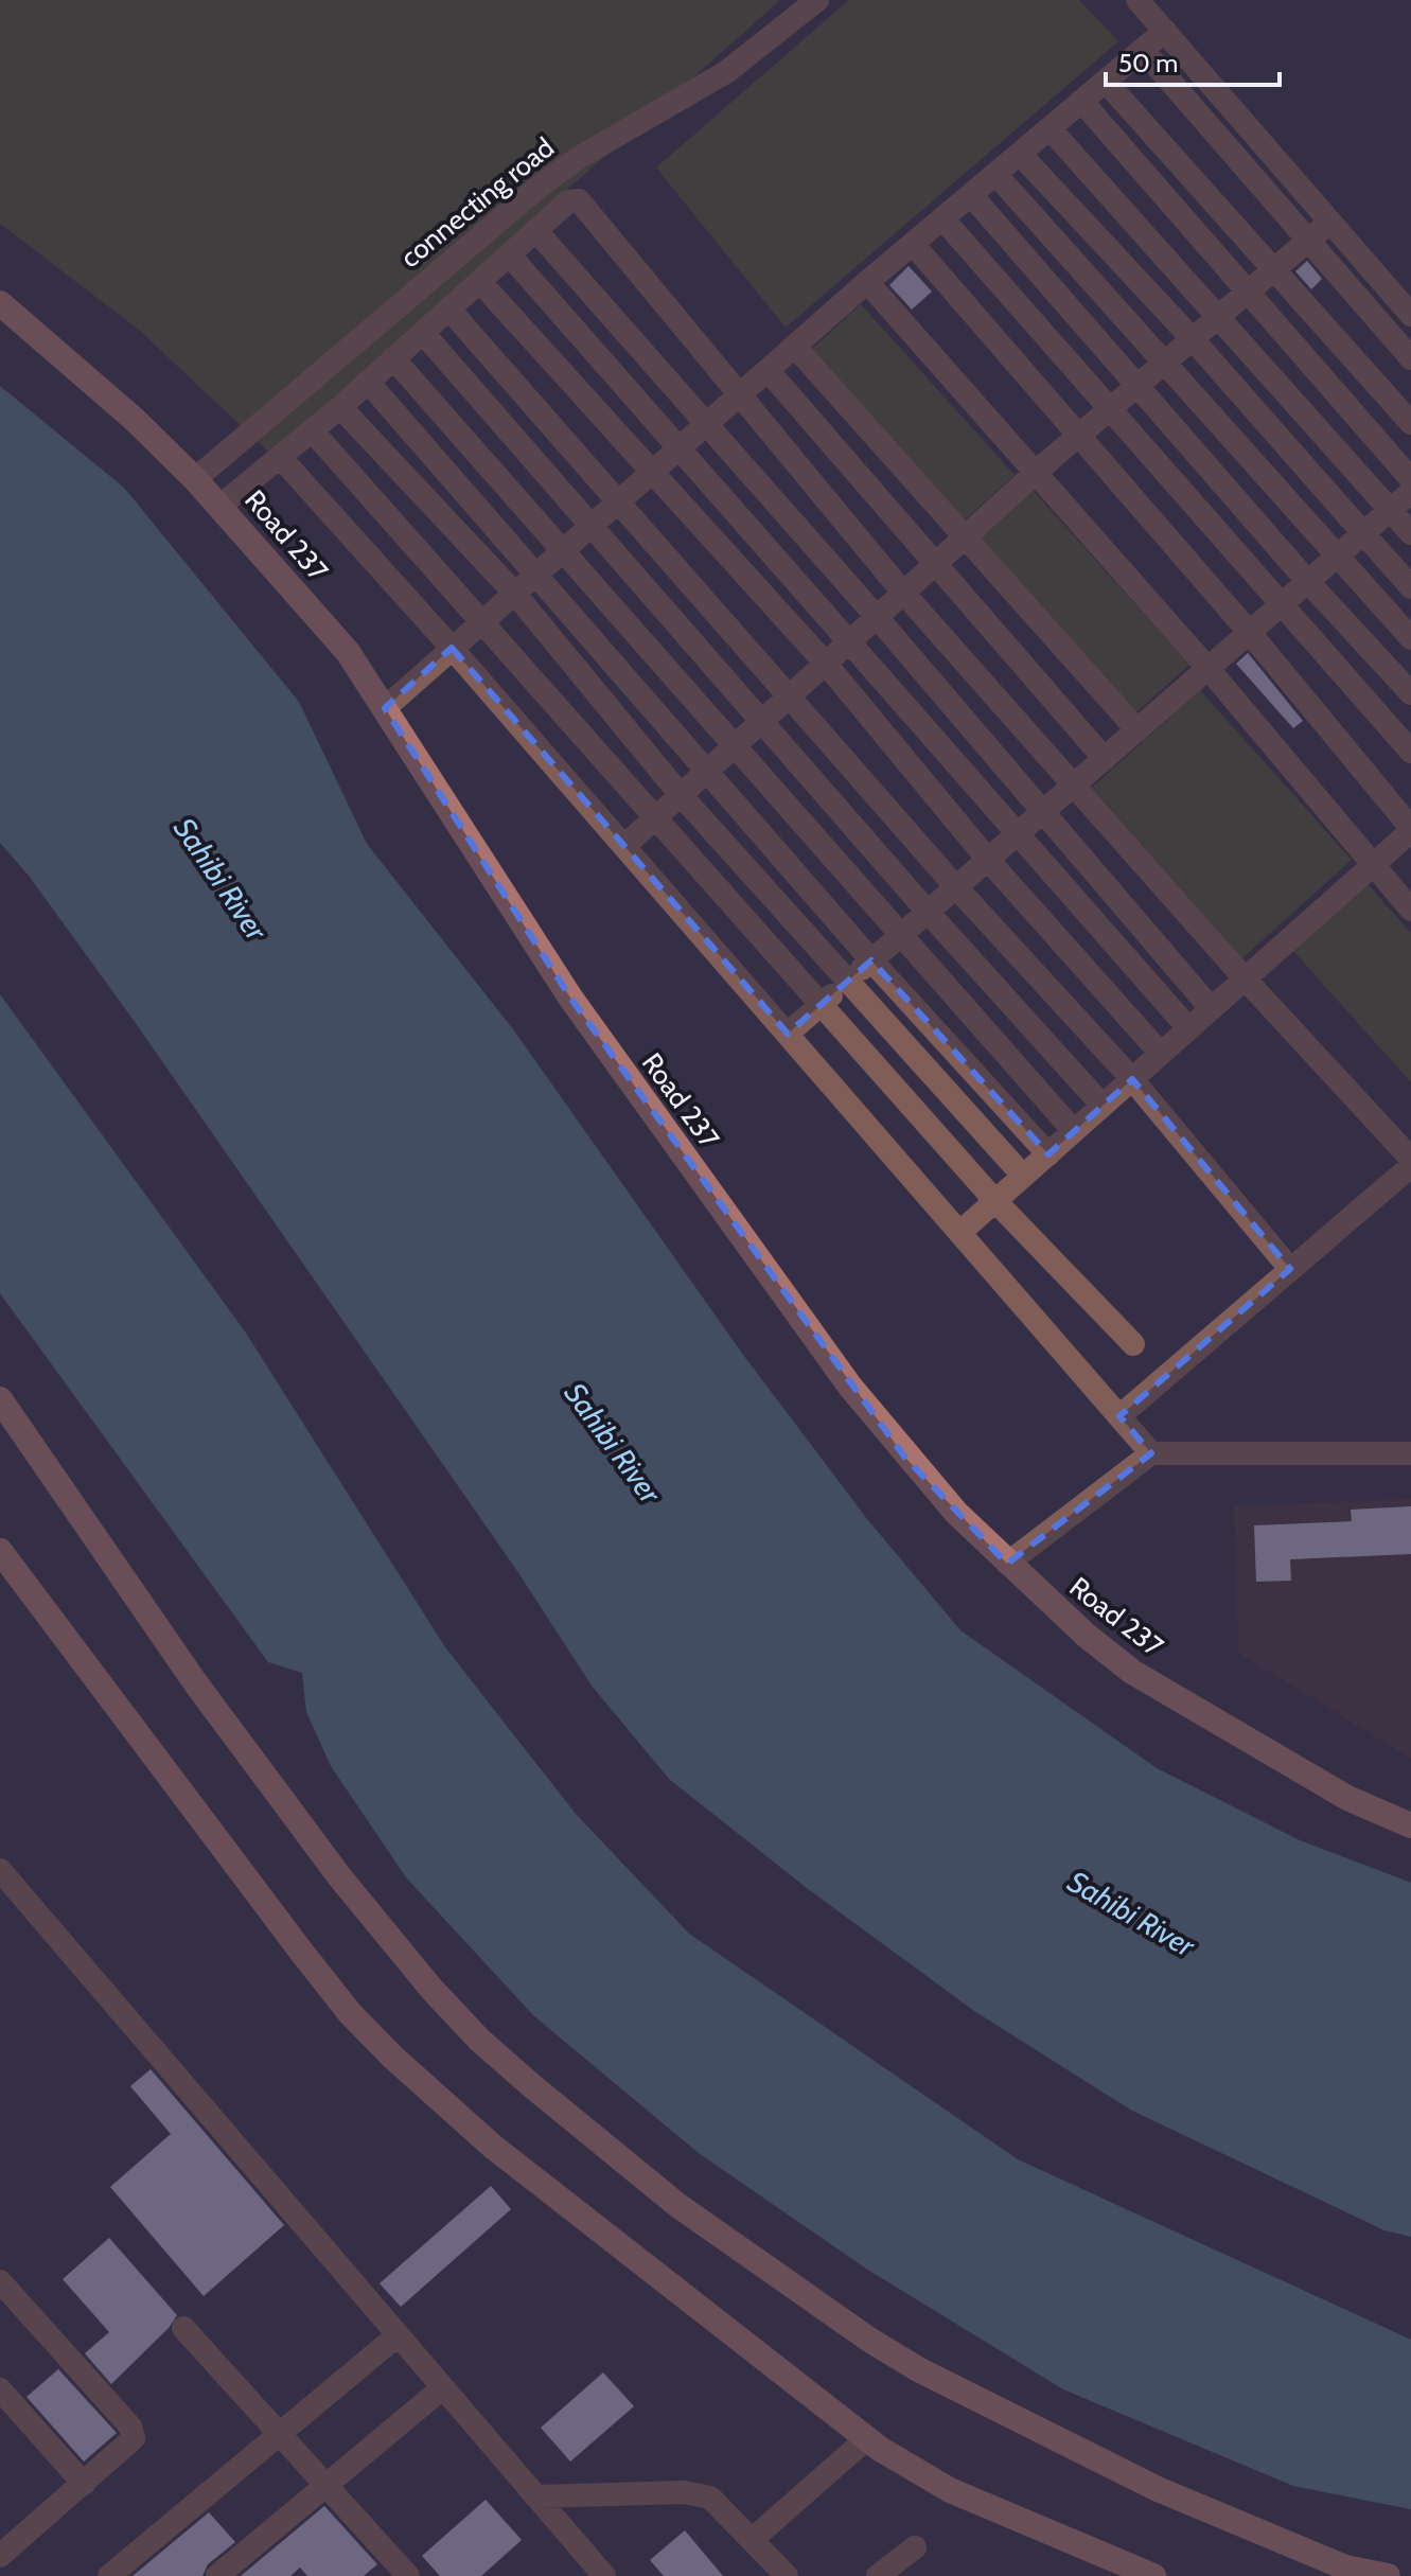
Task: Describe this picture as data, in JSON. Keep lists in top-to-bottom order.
{
  "streets": {
    "street": ["connecting road", "Road 237"]
  },
  "crossings": [
    ["connecting road", "Road 237"]
  ],
  "water": ["Sahibi River"],
  "scale_bar": "50 m"
}
